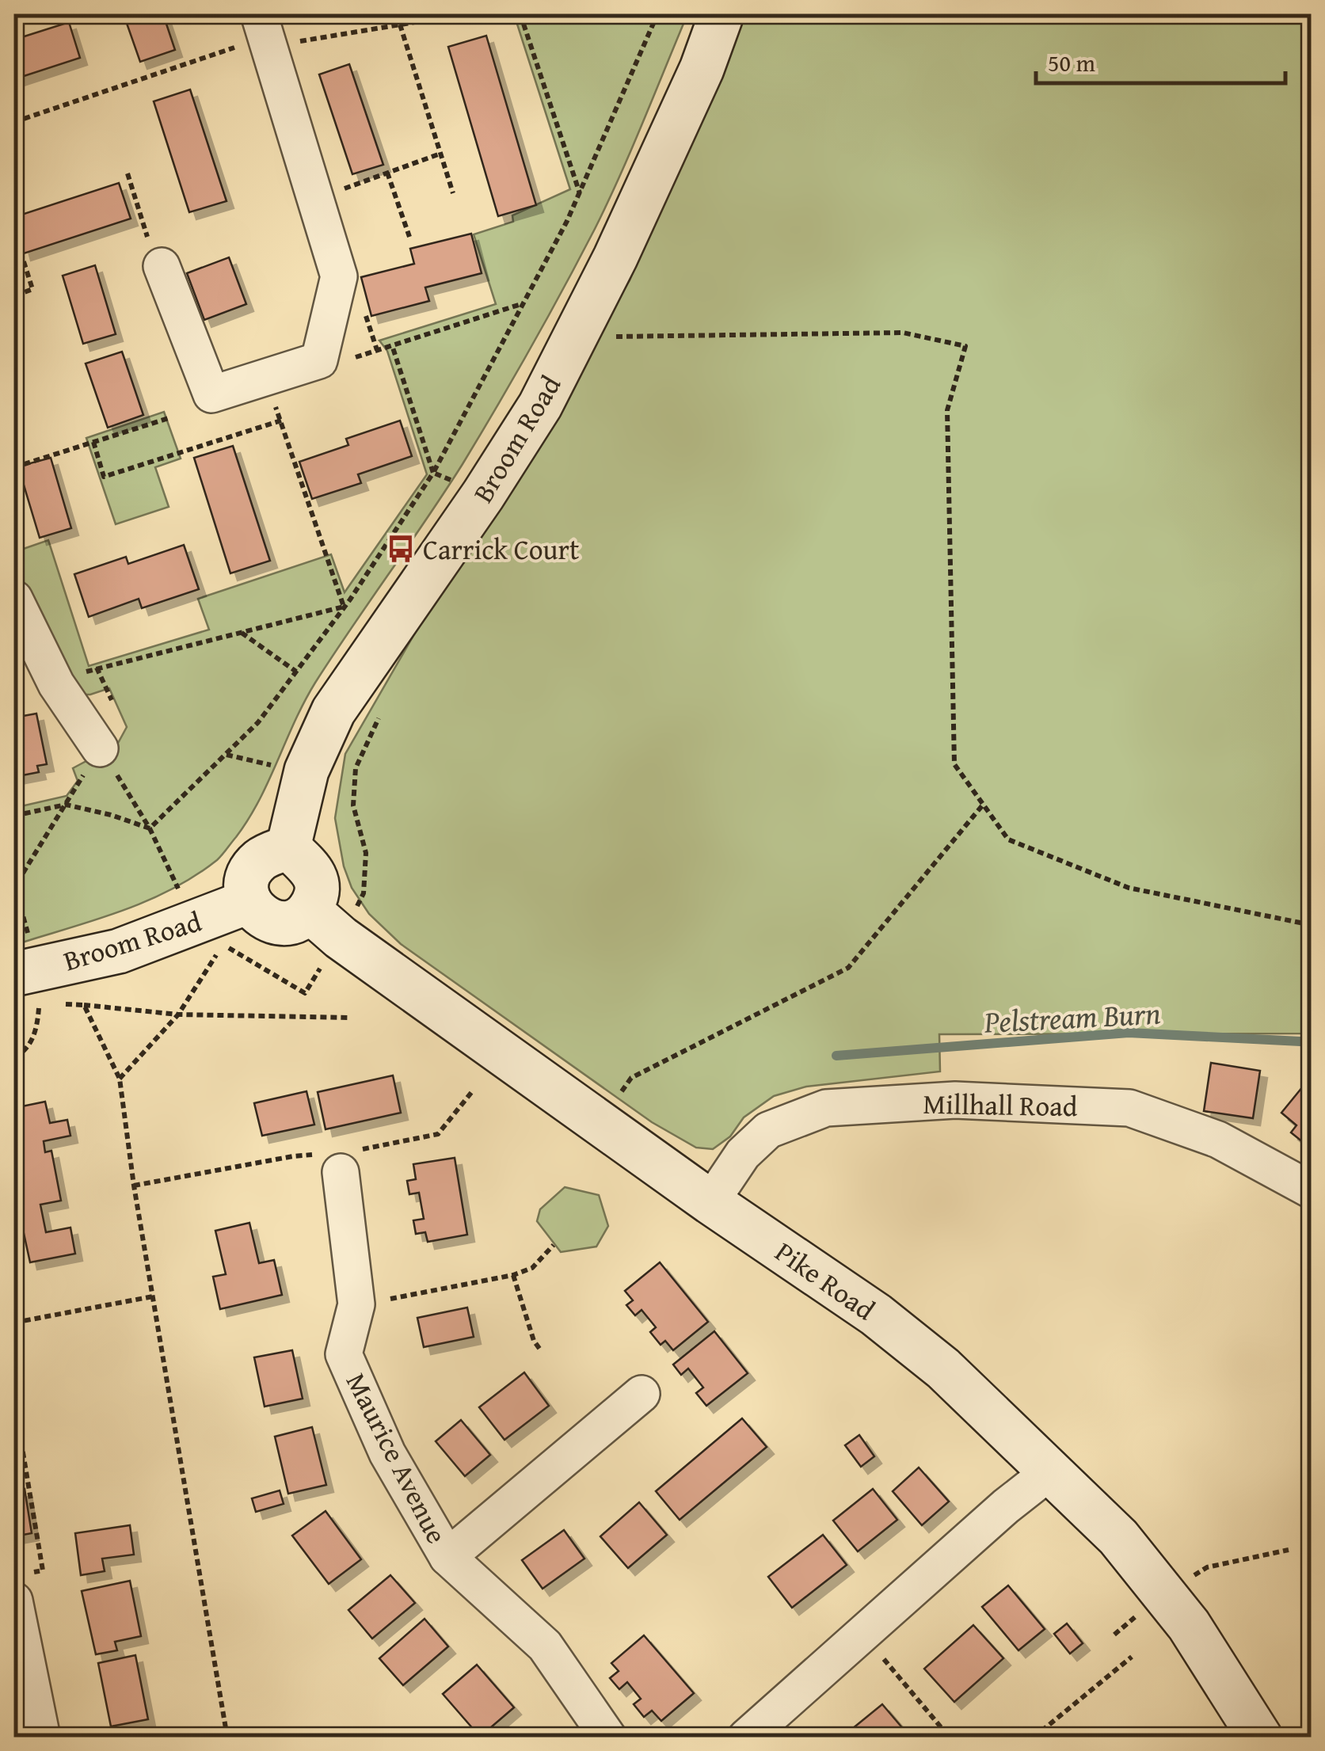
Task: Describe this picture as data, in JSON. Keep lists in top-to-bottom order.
{
  "streets": {
    "street": [
      "Broom Road",
      "Millhall Road",
      "Pike Road",
      "Maurice Avenue"
    ]
  },
  "crossings": [
    ["Broom Road", "Pike Road"],
    ["Millhall Road", "Pike Road"]
  ],
  "water": ["Pelstream Burn"],
  "places": {
    "bus stop": ["Carrick Court"]
  },
  "scale_bar": "50 m"
}
